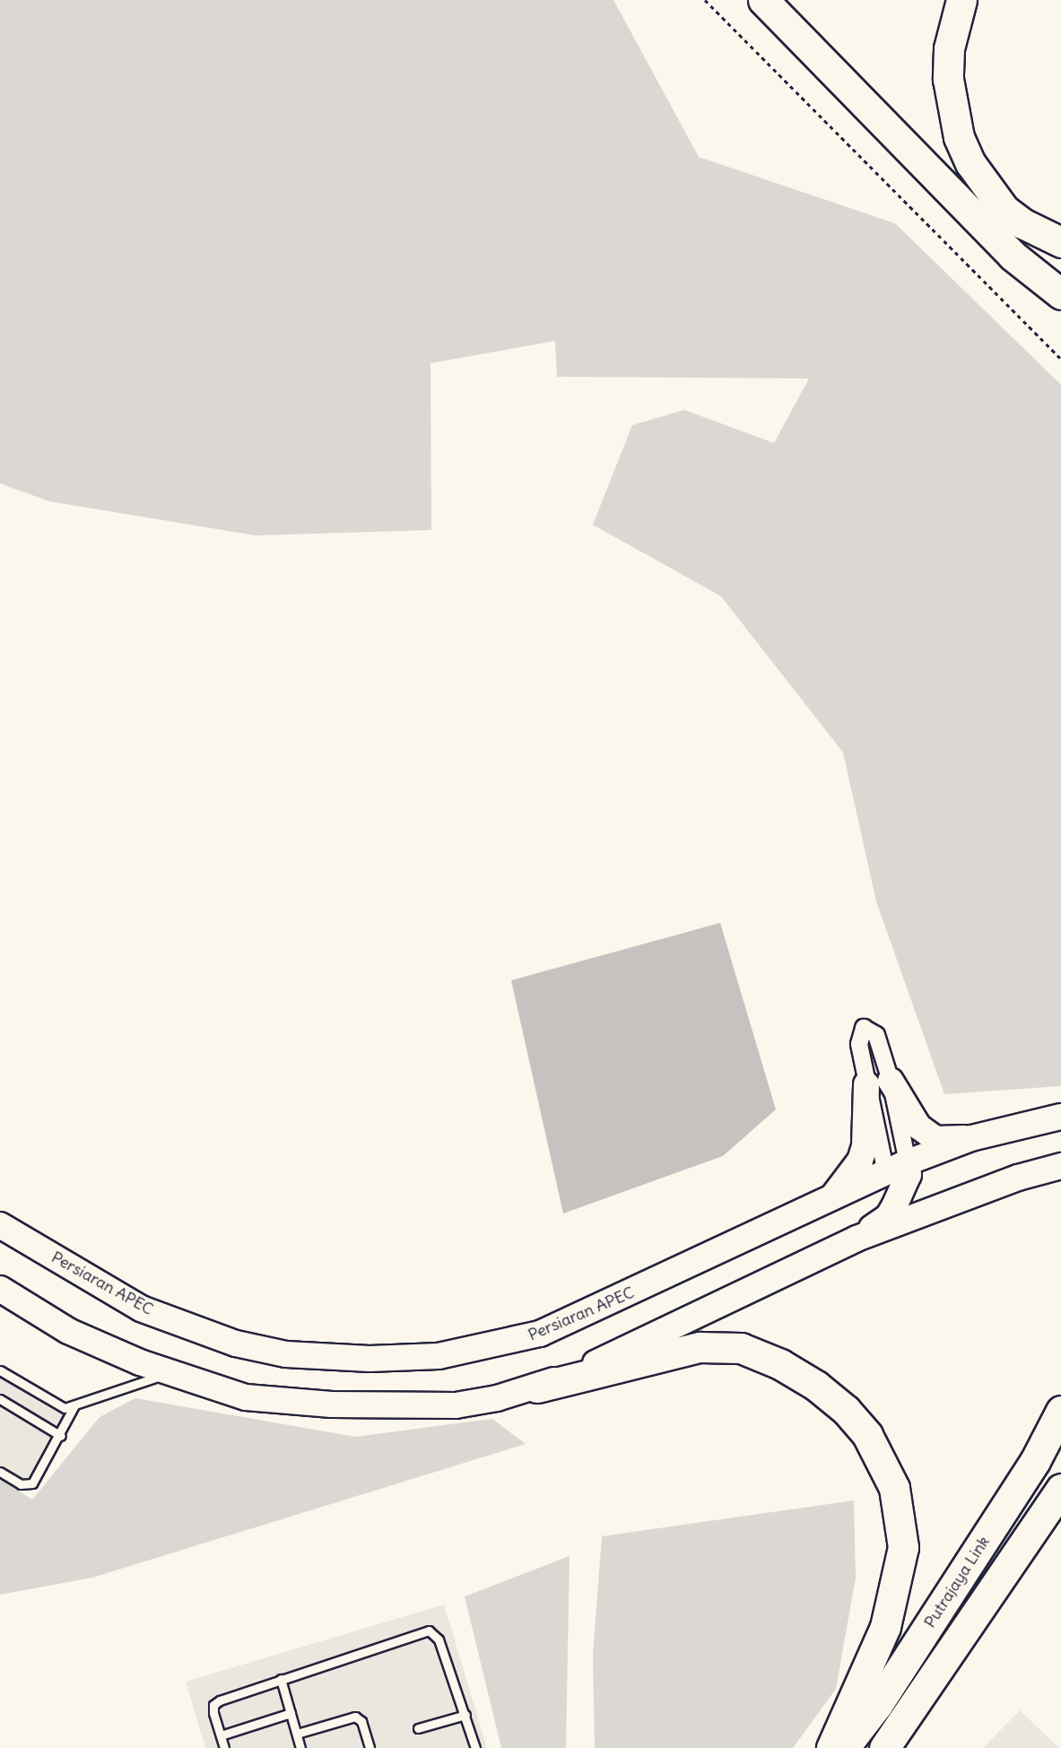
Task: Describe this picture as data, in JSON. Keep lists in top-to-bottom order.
{
  "streets": {
    "highway": ["Putrajaya Link"],
    "main road": ["Persiaran APEC"]
  }
}
